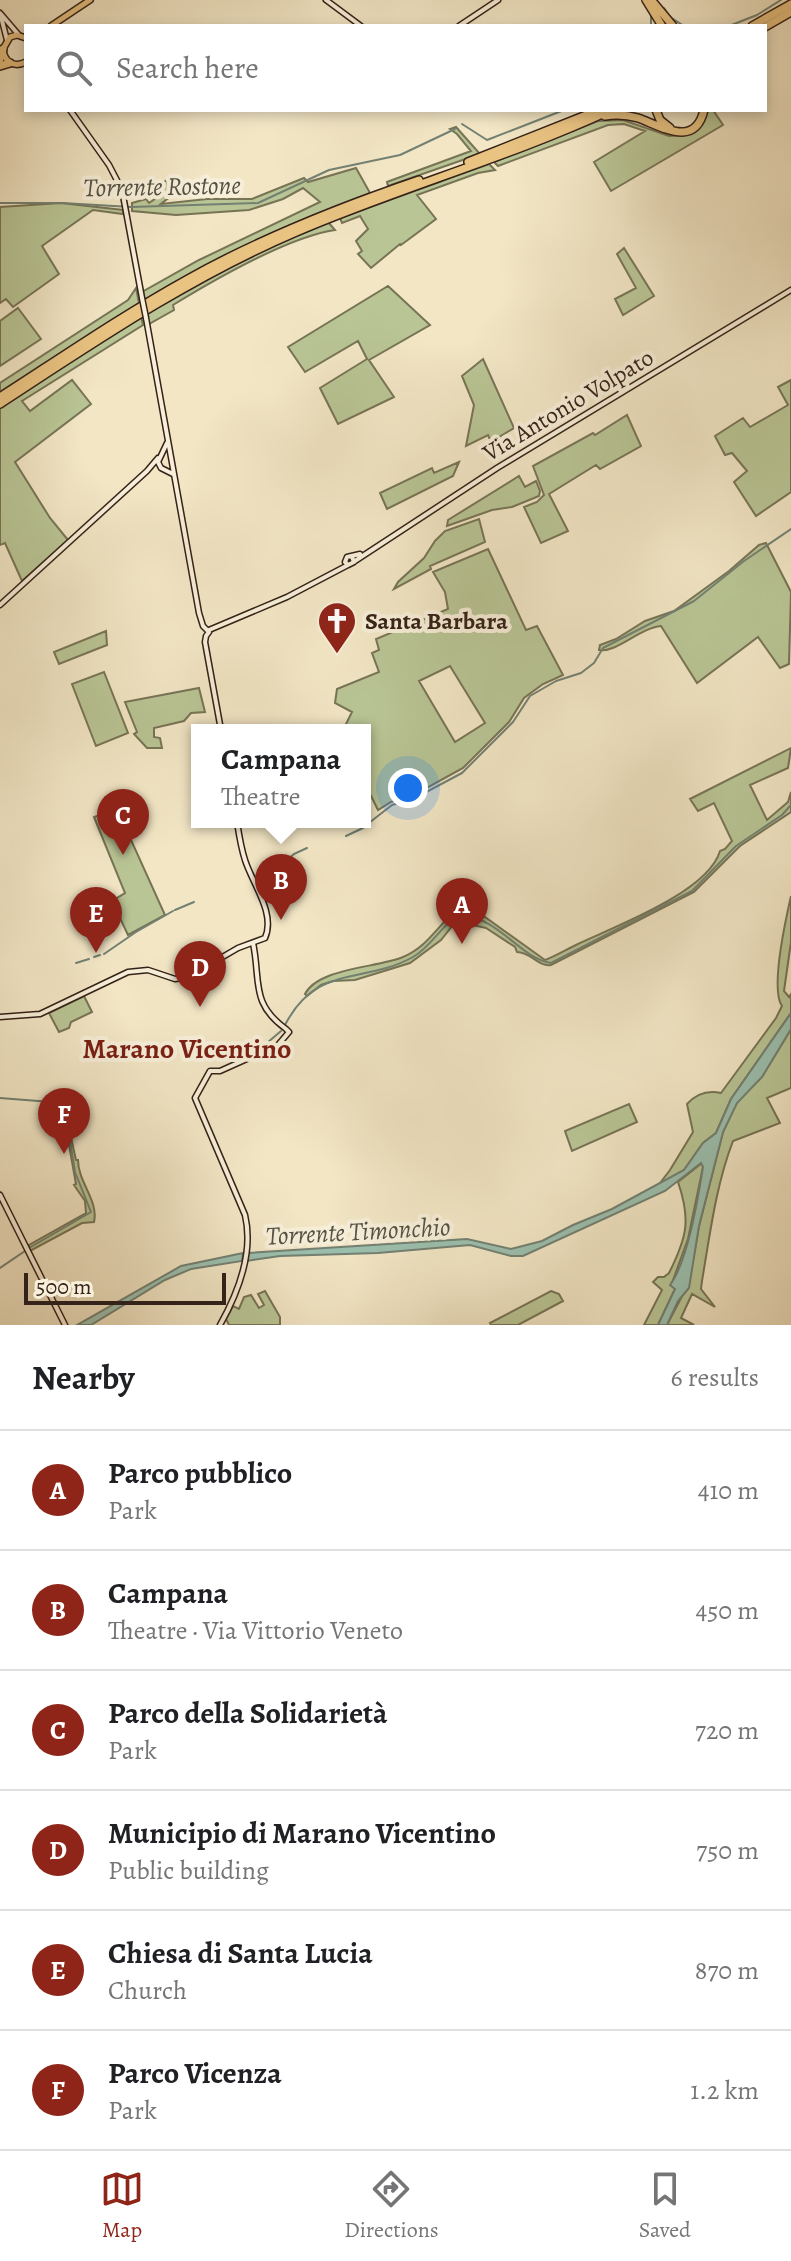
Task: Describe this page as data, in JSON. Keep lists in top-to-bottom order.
{
  "streets": {
    "street": ["Via Antonio Volpato"]
  },
  "districts": ["Marano Vicentino"],
  "water": ["Torrente Rostone", "Torrente Timonchio"],
  "places": {
    "church": ["Santa Barbara"]
  },
  "scale_bar": "500 m",
  "page": {
    "search": "Search here",
    "popup": ["Campana", "Theatre"],
    "pins": [
      "C",
      "B",
      "A",
      "E",
      "D",
      "F"
    ],
    "scale": "500 m",
    "heading": ["Nearby", "6 results"],
    "list": [
      {
        "mark": "A",
        "name": "Parco pubblico",
        "note": "Park",
        "value": "410 m"
      },
      {
        "mark": "B",
        "name": "Campana",
        "note": "Theatre · Via Vittorio Veneto",
        "value": "450 m"
      },
      {
        "mark": "C",
        "name": "Parco della Solidarietà",
        "note": "Park",
        "value": "720 m"
      },
      {
        "mark": "D",
        "name": "Municipio di Marano Vicentino",
        "note": "Public building",
        "value": "750 m"
      },
      {
        "mark": "E",
        "name": "Chiesa di Santa Lucia",
        "note": "Church",
        "value": "870 m"
      },
      {
        "mark": "F",
        "name": "Parco Vicenza",
        "note": "Park",
        "value": "1.2 km"
      }
    ],
    "nav": ["Map", "Directions", "Saved"]
  }
}
